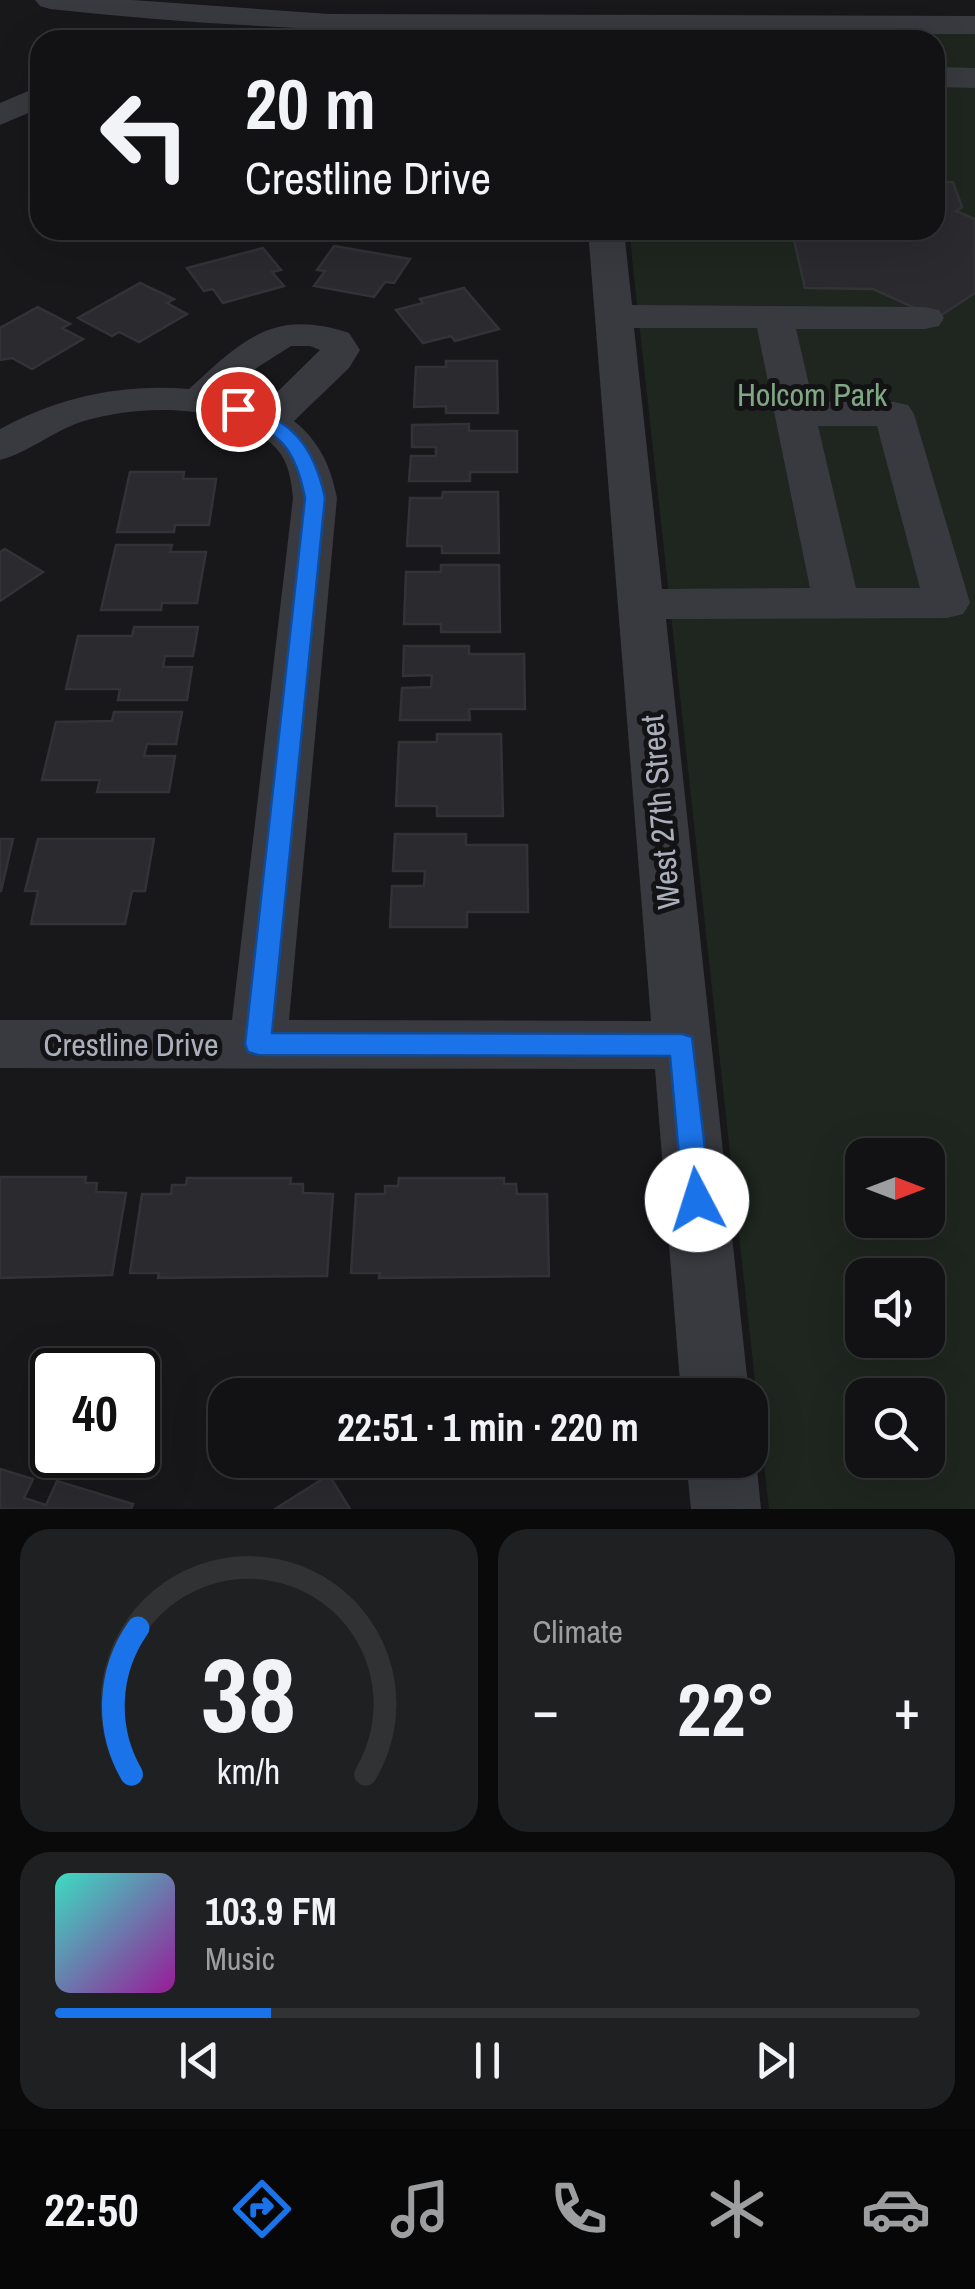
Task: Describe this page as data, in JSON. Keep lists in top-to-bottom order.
{
  "streets": {
    "street": ["West 27th Street", "Crestline Drive"]
  },
  "crossings": [
    ["West 27th Street", "Crestline Drive"]
  ],
  "parks": ["Holcom Park"],
  "north": "right",
  "page": {
    "turn": ["20 m", "Crestline Drive"],
    "limit": "40",
    "trip": "22:51 · 1 min · 220 m",
    "tile": "Climate",
    "heat": ["−", "22°", "+"],
    "song": ["103.9 FM", "Music"],
    "tabs": "22:50",
    "gauge": ["38", "km/h"]
  }
}
